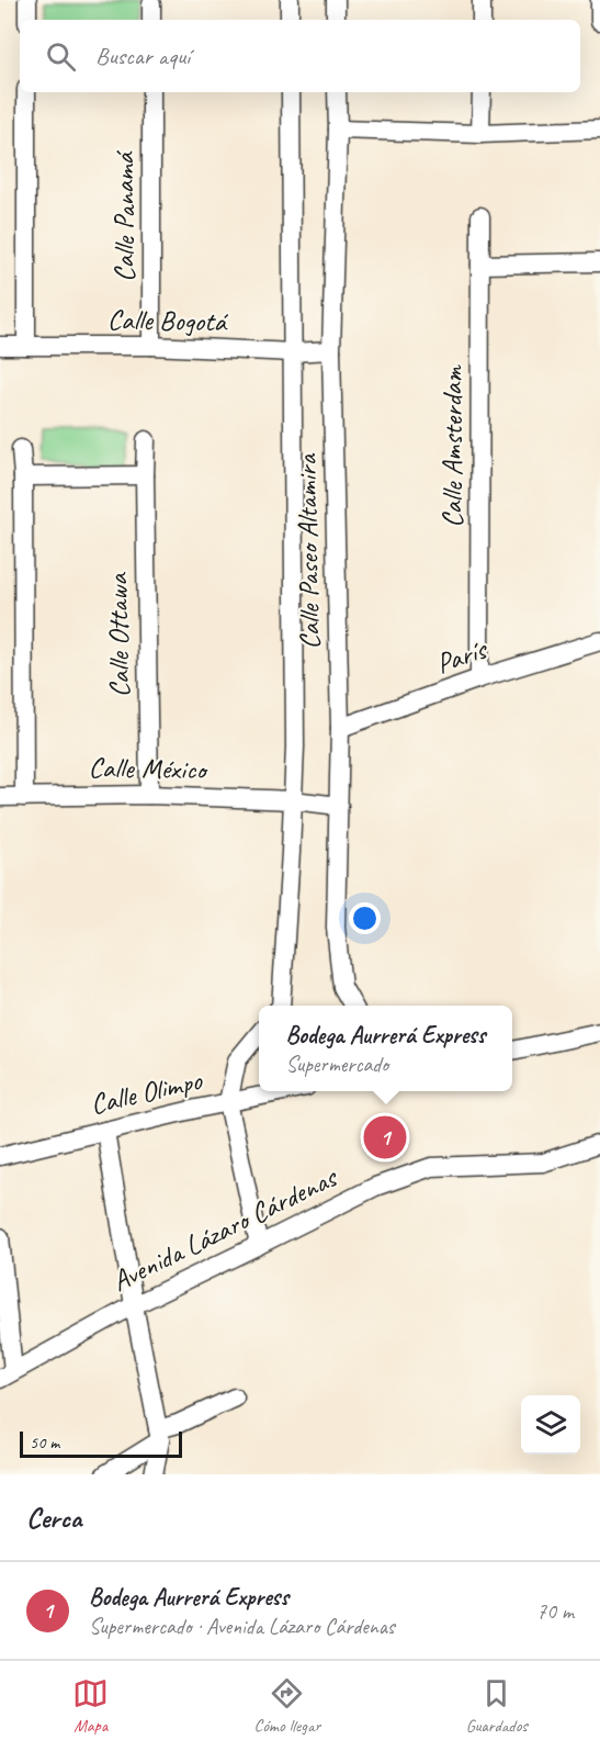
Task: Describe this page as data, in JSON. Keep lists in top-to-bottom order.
{
  "streets": {
    "street": [
      "Calle Panamá",
      "Calle Bogotá",
      "Calle Amsterdam",
      "Calle Paseo Altamira",
      "Calle Ottawa",
      "París",
      "Calle México",
      "Calle Olimpo",
      "Avenida Lázaro Cárdenas"
    ]
  },
  "crossings": [
    ["Calle Panamá", "Calle Bogotá"],
    ["Calle Bogotá", "Calle Paseo Altamira"],
    ["Calle Amsterdam", "París"],
    ["Calle Paseo Altamira", "París"],
    ["Calle Paseo Altamira", "Calle México"],
    ["Calle Ottawa", "Calle México"]
  ],
  "scale_bar": "50 m",
  "page": {
    "search": "Buscar aquí",
    "popup": ["Bodega Aurrerá Express", "Supermercado"],
    "pins": "1",
    "scale": "50 m",
    "heading": "Cerca",
    "list": [
      {
        "mark": "1",
        "name": "Bodega Aurrerá Express",
        "note": "Supermercado · Avenida Lázaro Cárdenas",
        "value": "70 m"
      }
    ],
    "nav": ["Mapa", "Cómo llegar", "Guardados"]
  }
}
